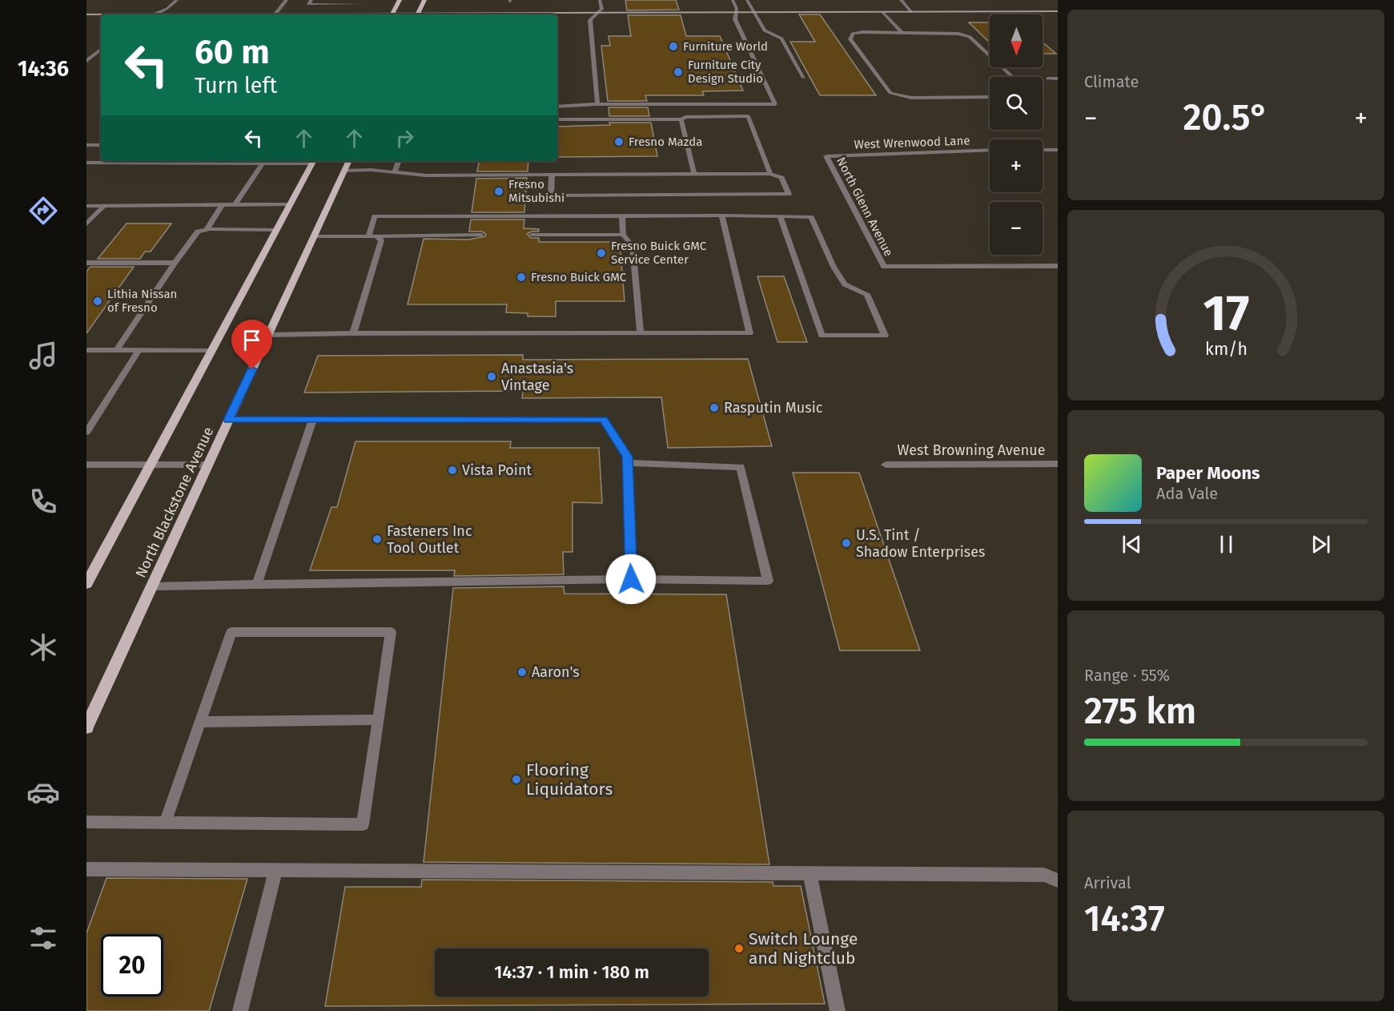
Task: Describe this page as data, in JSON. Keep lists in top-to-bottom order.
{
  "streets": {
    "main road": ["North Blackstone Avenue"],
    "street": ["West Wrenwood Lane", "North Glenn Avenue", "West Browning Avenue"]
  },
  "crossings": [
    ["West Wrenwood Lane", "North Glenn Avenue"]
  ],
  "places": [
    "Furniture World",
    "Furniture City Design Studio",
    "Fresno Mazda",
    "Fresno Mitsubishi",
    "Fresno Buick GMC Service Center",
    "Fresno Buick GMC",
    "Lithia Nissan of Fresno",
    "Anastasia's Vintage",
    "Rasputin Music",
    "Vista Point",
    "Fasteners Inc Tool Outlet",
    "U.S. Tint / Shadow Enterprises",
    "Aaron's",
    "Flooring Liquidators",
    "Switch Lounge and Nightclub"
  ],
  "north": "bottom",
  "page": {
    "tabs": "14:36",
    "tile": [
      "Climate",
      ["Range · 55%", "275 km"],
      ["Arrival", "14:37"]
    ],
    "map_buttons": ["+", "−"],
    "turn": ["60 m", "Turn left"],
    "heat": ["−", "20.5°", "+"],
    "song": ["Paper Moons", "Ada Vale"],
    "limit": "20",
    "trip": "14:37 · 1 min · 180 m",
    "gauge": ["17", "km/h"]
  }
}
